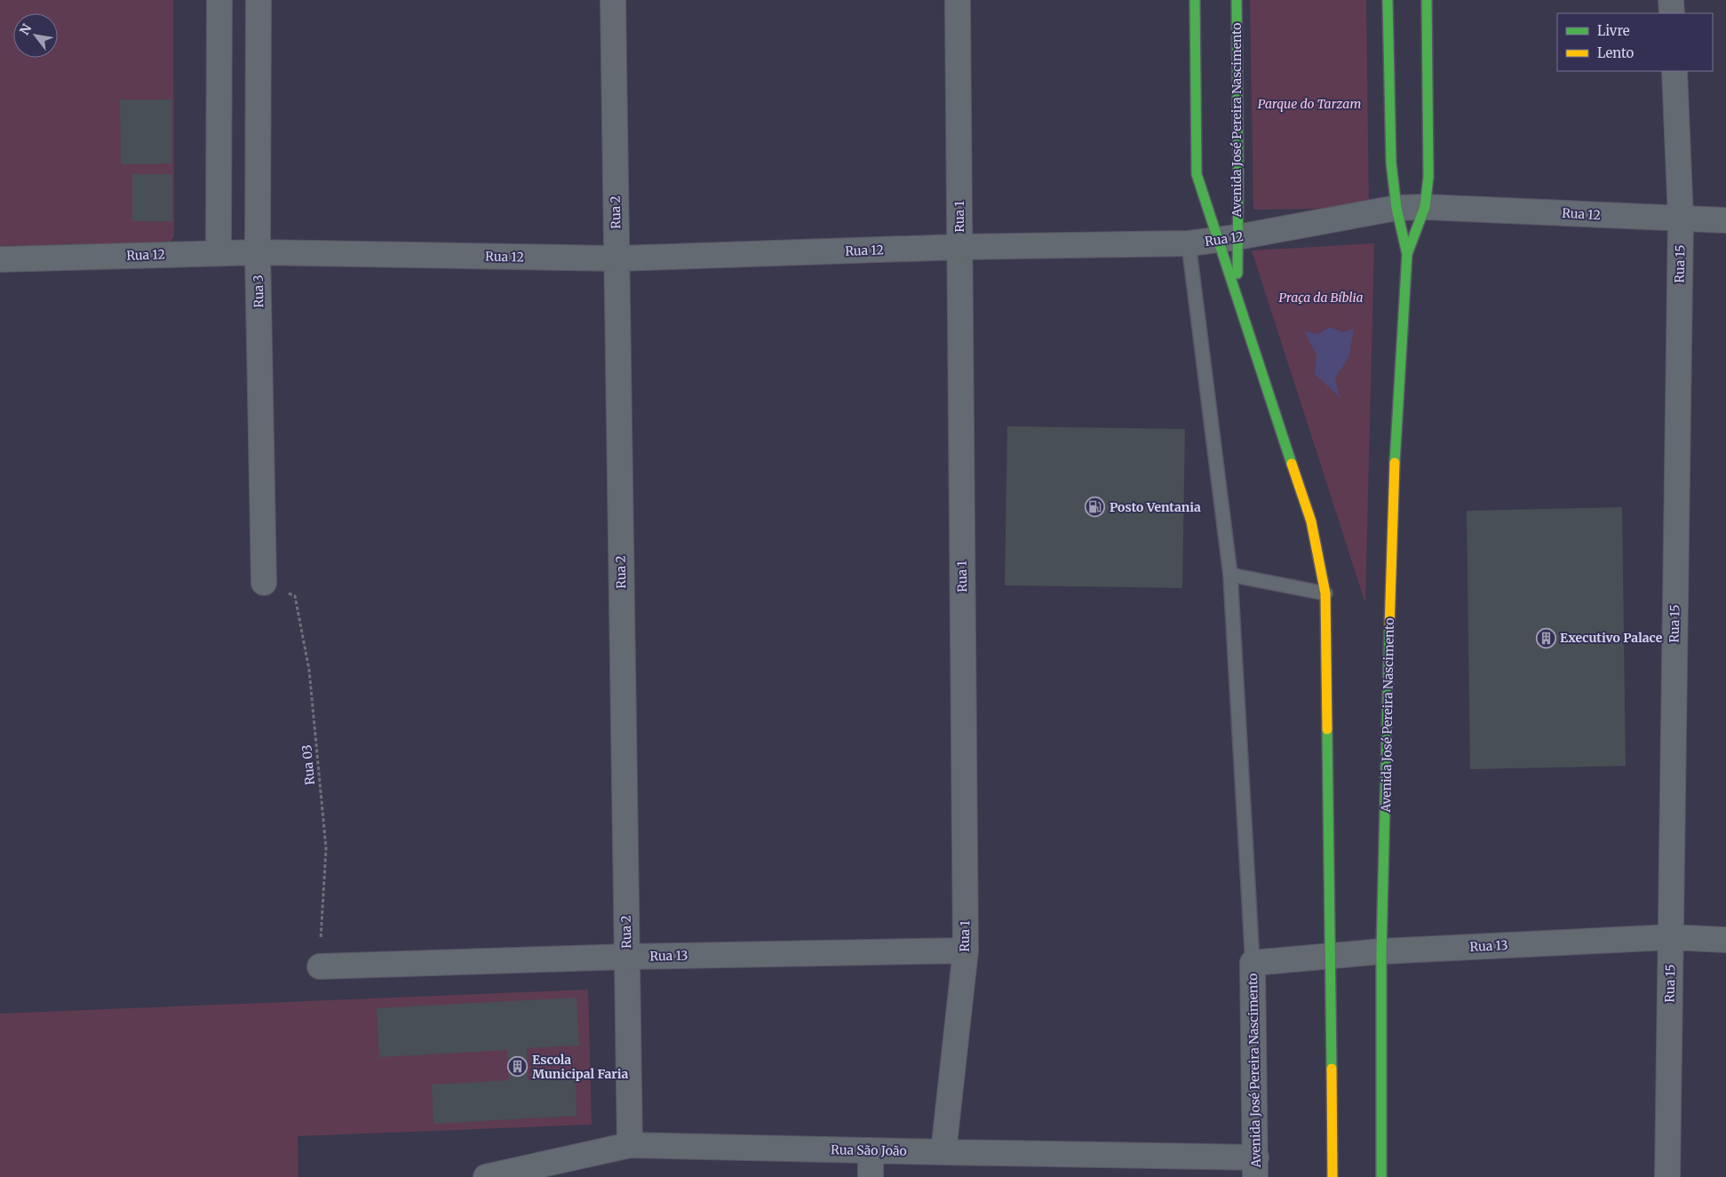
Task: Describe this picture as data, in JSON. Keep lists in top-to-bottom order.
{
  "streets": {
    "main road": ["Avenida José Pereira Nascimento"],
    "street": [
      "Rua 2",
      "Rua 12",
      "Rua 1",
      "Rua 15",
      "Rua 3",
      "Rua 13",
      "Rua São João"
    ],
    "path": ["Rua 03"]
  },
  "crossings": [
    ["Avenida José Pereira Nascimento", "Rua 12"],
    ["Avenida José Pereira Nascimento", "Rua 13"],
    ["Avenida José Pereira Nascimento", "Rua São João"],
    ["Rua 2", "Rua 12"],
    ["Rua 2", "Rua 13"],
    ["Rua 2", "Rua São João"],
    ["Rua 12", "Rua 1"],
    ["Rua 12", "Rua 15"],
    ["Rua 12", "Rua 3"],
    ["Rua 1", "Rua 13"],
    ["Rua 1", "Rua São João"],
    ["Rua 15", "Rua 13"],
    ["Rua 3", "Rua 03"],
    ["Rua 03", "Rua 13"]
  ],
  "parks": ["Parque do Tarzam", "Praça da Bíblia"],
  "places": {
    "fuel station": ["Posto Ventania"],
    "building": ["Executivo Palace", "Escola Municipal Faria"]
  },
  "legend": ["Livre", "Lento"],
  "north": "top left"
}
